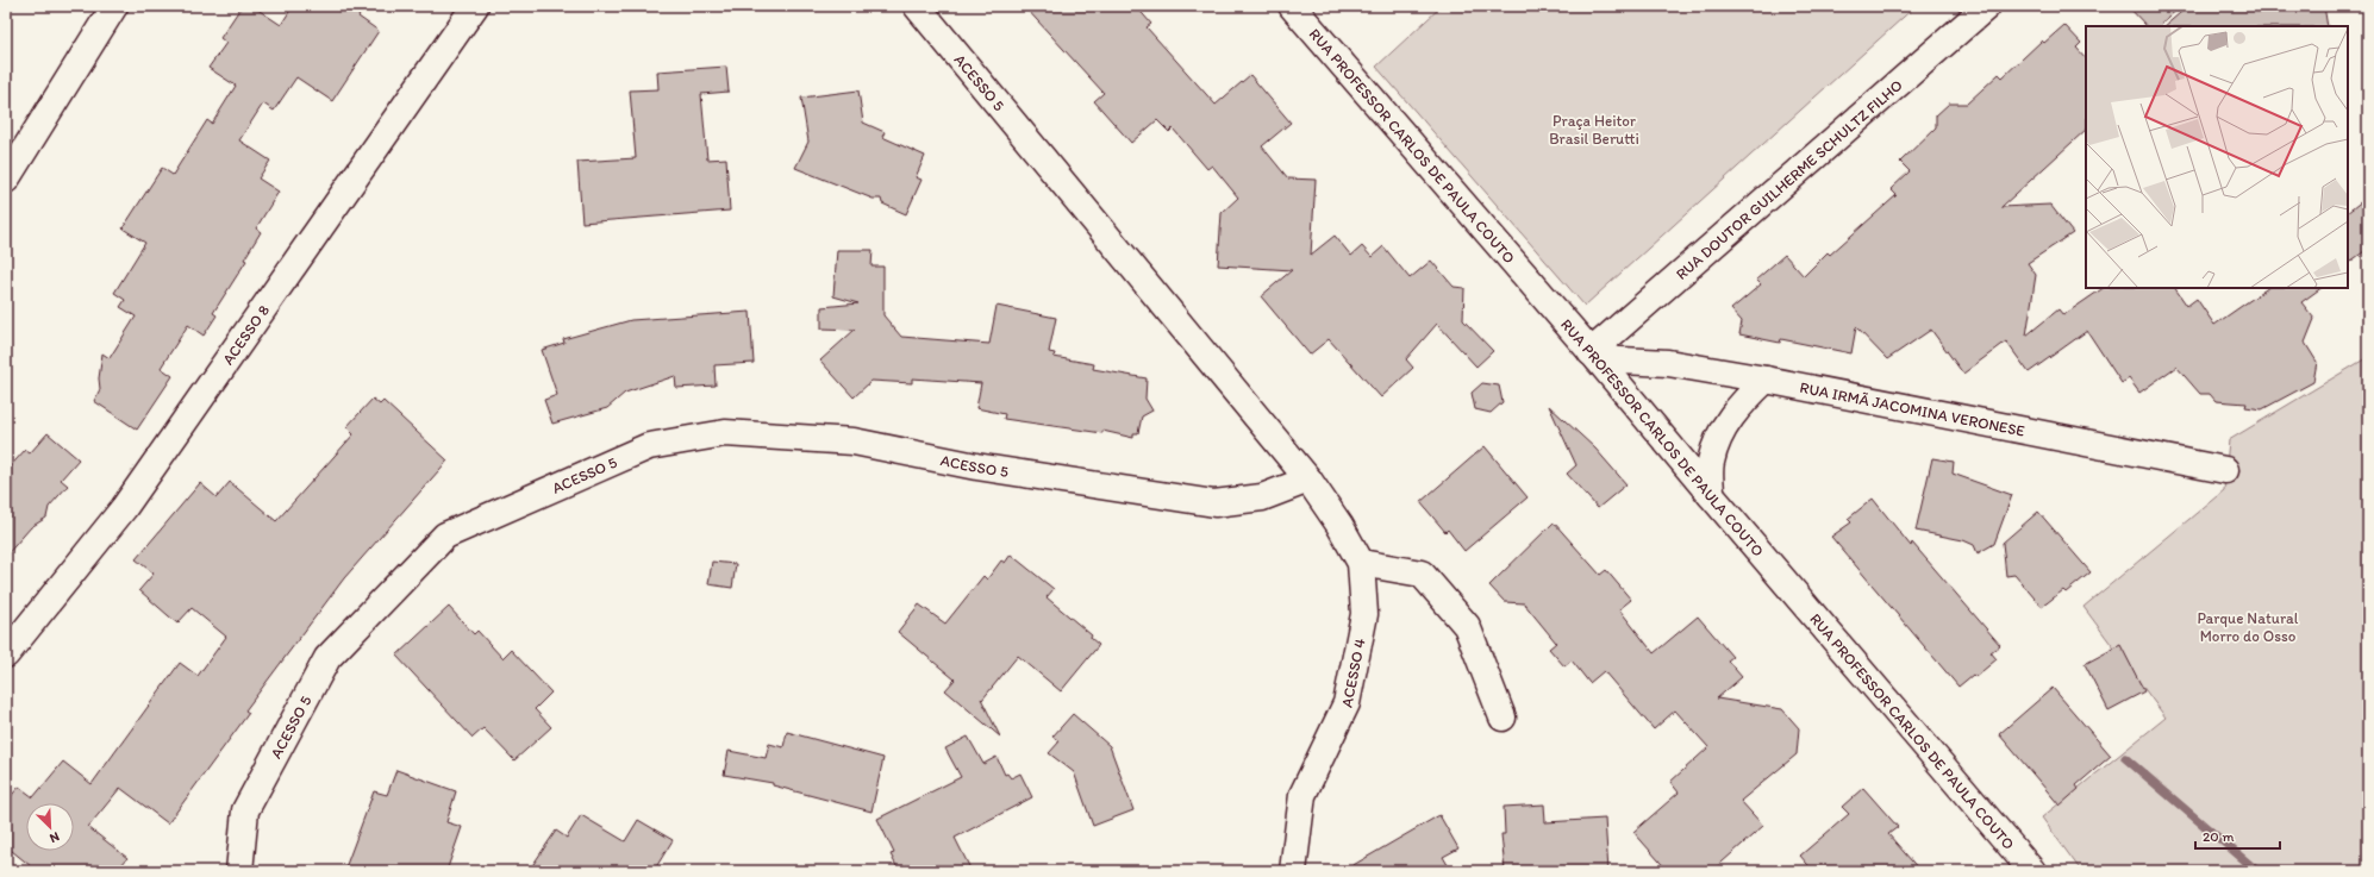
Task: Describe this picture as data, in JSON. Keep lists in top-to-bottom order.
{
  "streets": {
    "street": [
      "ACESSO 5",
      "RUA PROFESSOR CARLOS DE PAULA COUTO",
      "RUA DOUTOR GUILHERME SCHULTZ FILHO",
      "ACESSO 8",
      "RUA IRMÃ JACOMINA VERONESE",
      "ACESSO 4"
    ]
  },
  "crossings": [
    ["ACESSO 5", "ACESSO 4"],
    ["RUA PROFESSOR CARLOS DE PAULA COUTO", "RUA DOUTOR GUILHERME SCHULTZ FILHO"],
    ["RUA PROFESSOR CARLOS DE PAULA COUTO", "RUA IRMÃ JACOMINA VERONESE"],
    ["RUA DOUTOR GUILHERME SCHULTZ FILHO", "RUA IRMÃ JACOMINA VERONESE"]
  ],
  "parks": ["Praça Heitor Brasil Berutti", "Parque Natural Morro do Osso"],
  "scale_bar": "20 m",
  "north": "bottom right"
}
